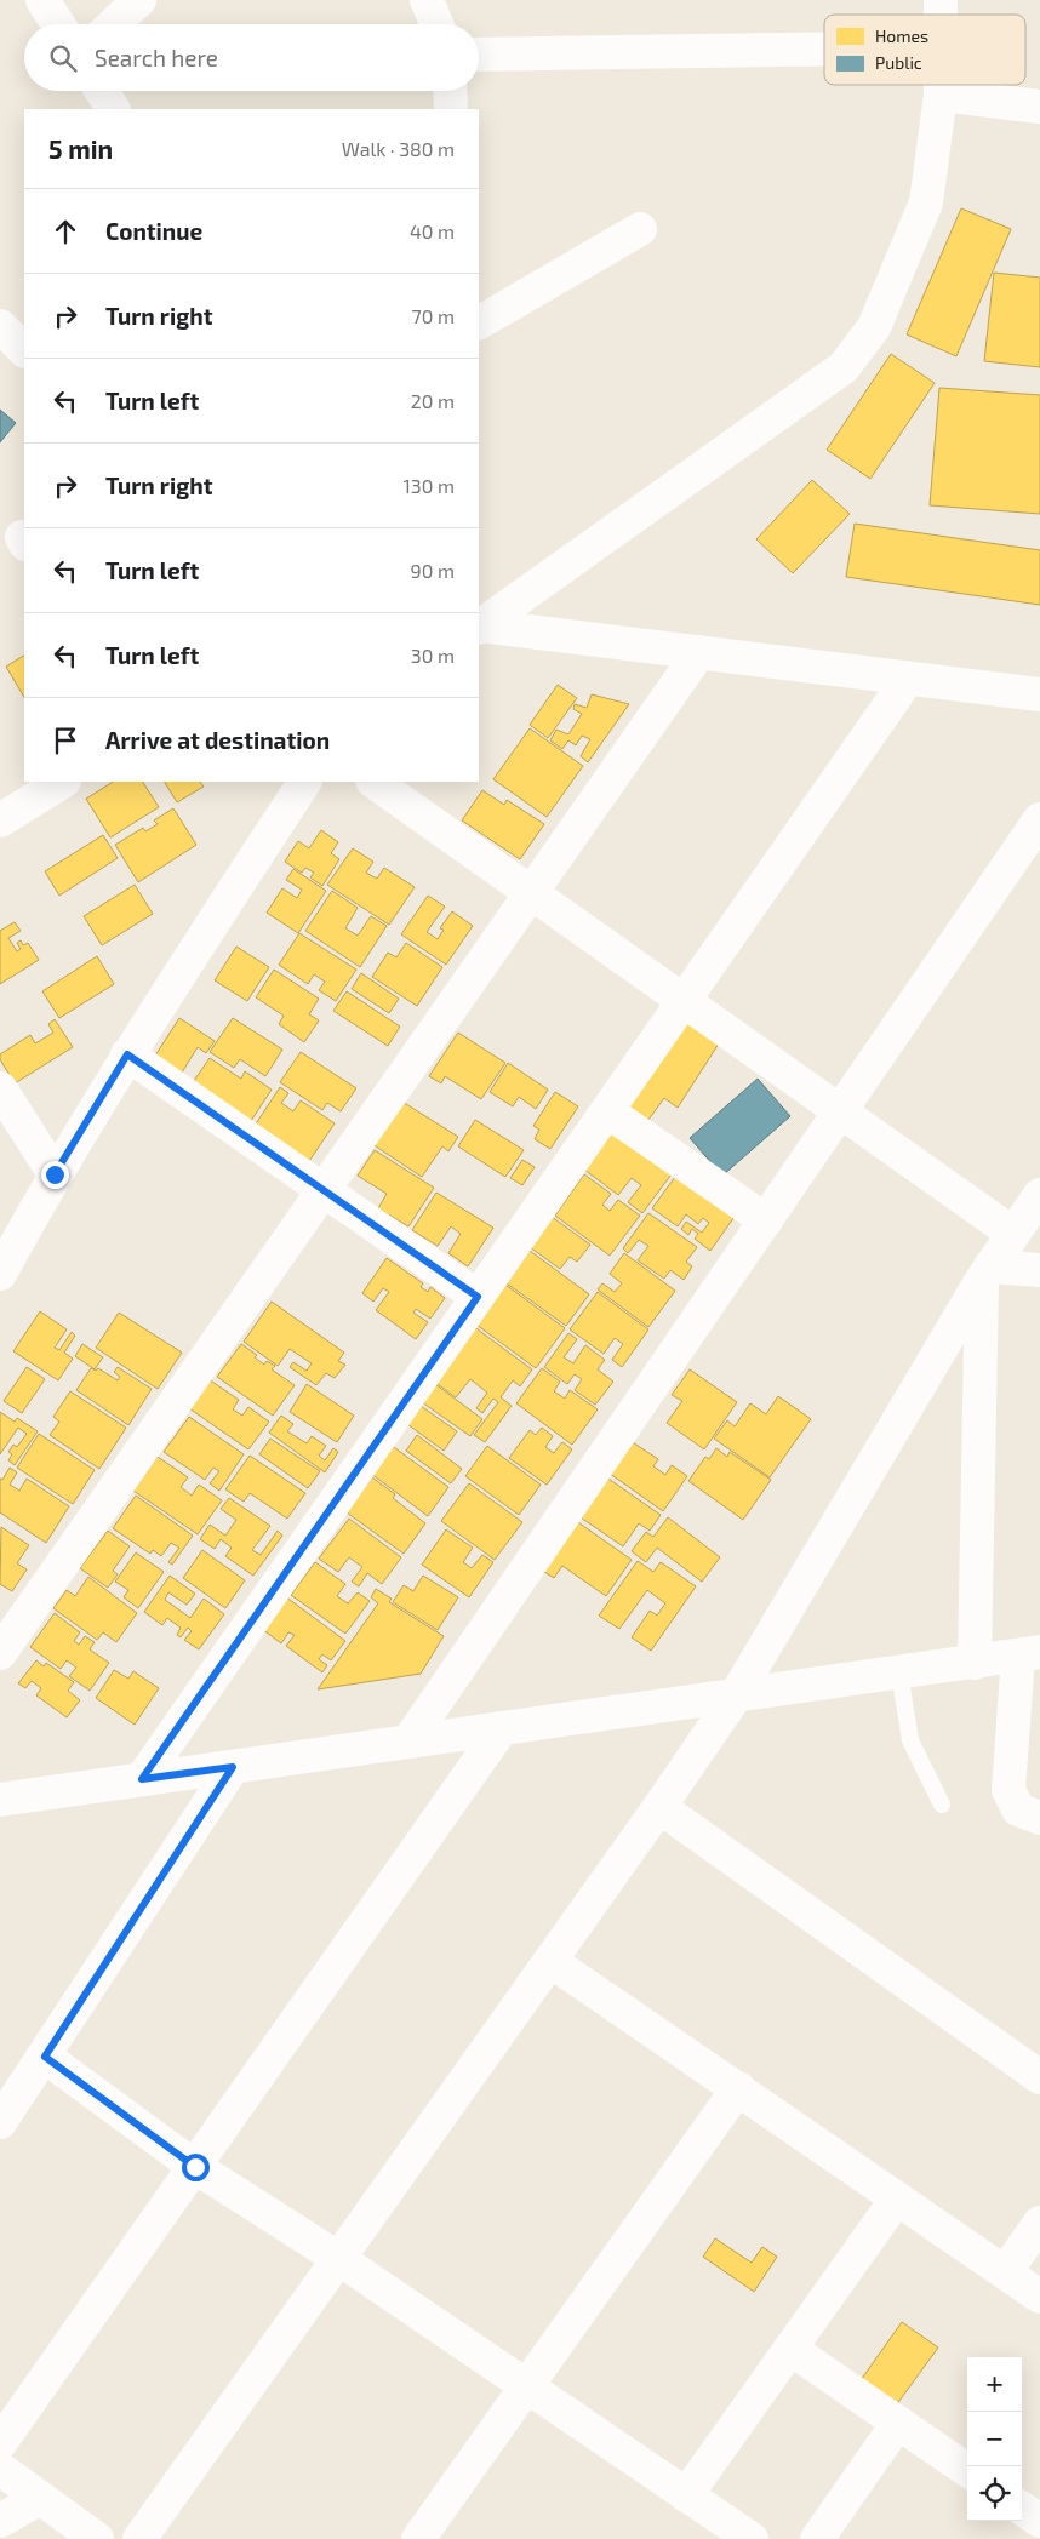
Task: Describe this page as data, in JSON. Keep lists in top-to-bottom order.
{
  "legend": ["Homes", "Public"],
  "page": {
    "search": "Search here",
    "heading": ["5 min", "Walk · 380 m"],
    "list": [
      ["Continue", "40 m"],
      ["Turn right", "70 m"],
      ["Turn left", "20 m"],
      ["Turn right", "130 m"],
      ["Turn left", "90 m"],
      ["Turn left", "30 m"],
      "Arrive at destination"
    ],
    "map_buttons": ["+", "−"]
  }
}
